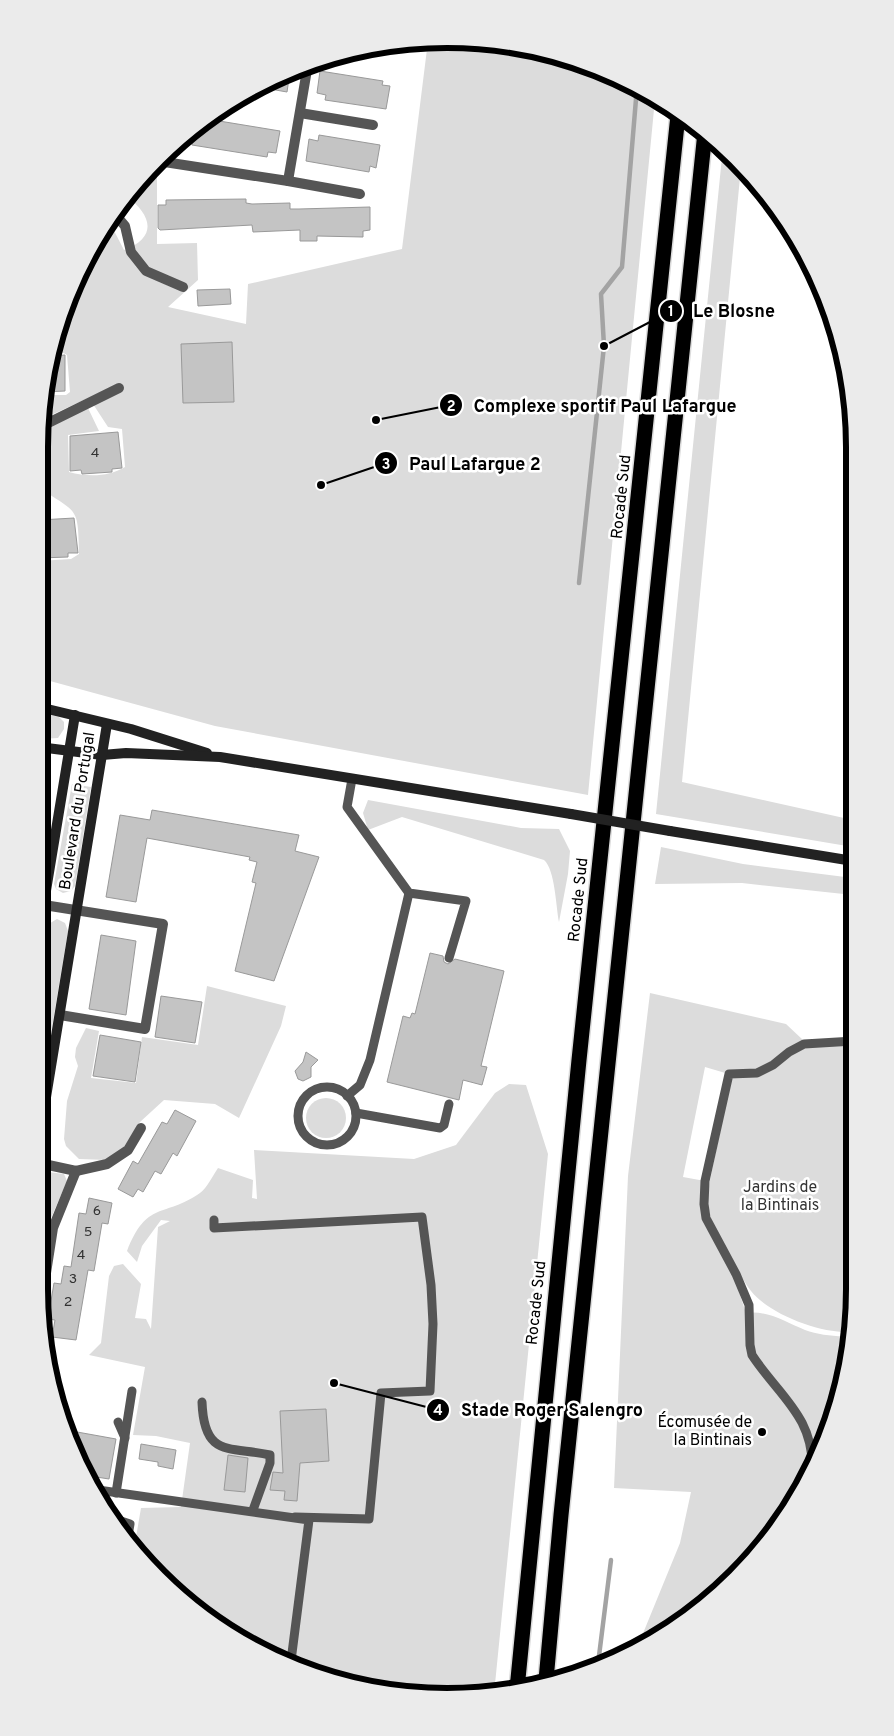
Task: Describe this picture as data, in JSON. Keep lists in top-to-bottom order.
{
  "streets": {
    "highway": ["Rocade Sud"],
    "main road": ["Boulevard du Portugal"]
  },
  "parks": ["Jardins de la Bintinais"],
  "places": [
    "Le Blosne",
    "Complexe sportif Paul Lafargue",
    "Paul Lafargue 2",
    "Stade Roger Salengro",
    "Écomusée de la Bintinais"
  ],
  "house_numbers": [
    "4",
    "6",
    "5",
    "4",
    "3",
    "2"
  ]
}
